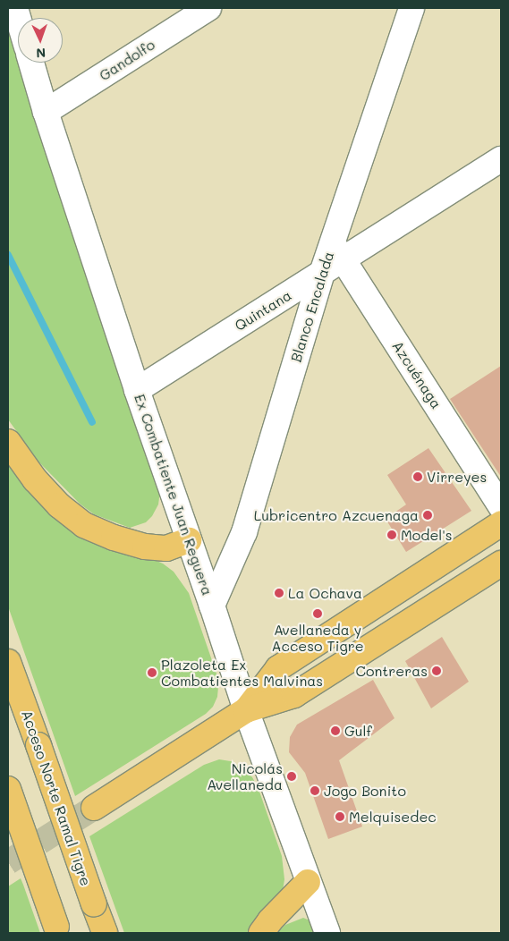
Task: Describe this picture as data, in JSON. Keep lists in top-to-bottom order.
{
  "streets": {
    "main road": ["Acceso Norte Ramal Tigre"],
    "street": [
      "Gandolfo",
      "Blanco Encalada",
      "Quintana",
      "Azcuénaga",
      "Ex Combatiente Juan Reguera"
    ]
  },
  "crossings": [
    ["Gandolfo", "Ex Combatiente Juan Reguera"],
    ["Blanco Encalada", "Quintana"],
    ["Blanco Encalada", "Azcuénaga"],
    ["Blanco Encalada", "Ex Combatiente Juan Reguera"],
    ["Quintana", "Azcuénaga"],
    ["Quintana", "Ex Combatiente Juan Reguera"]
  ],
  "places": [
    "Virreyes",
    "Lubricentro Azcuenaga",
    "Model's",
    "La Ochava",
    "Avellaneda y Acceso Tigre",
    "Contreras",
    "Plazoleta Ex Combatientes Malvinas",
    "Gulf",
    "Nicolás Avellaneda",
    "Jogo Bonito",
    "Melquisedec"
  ],
  "north": "bottom"
}
